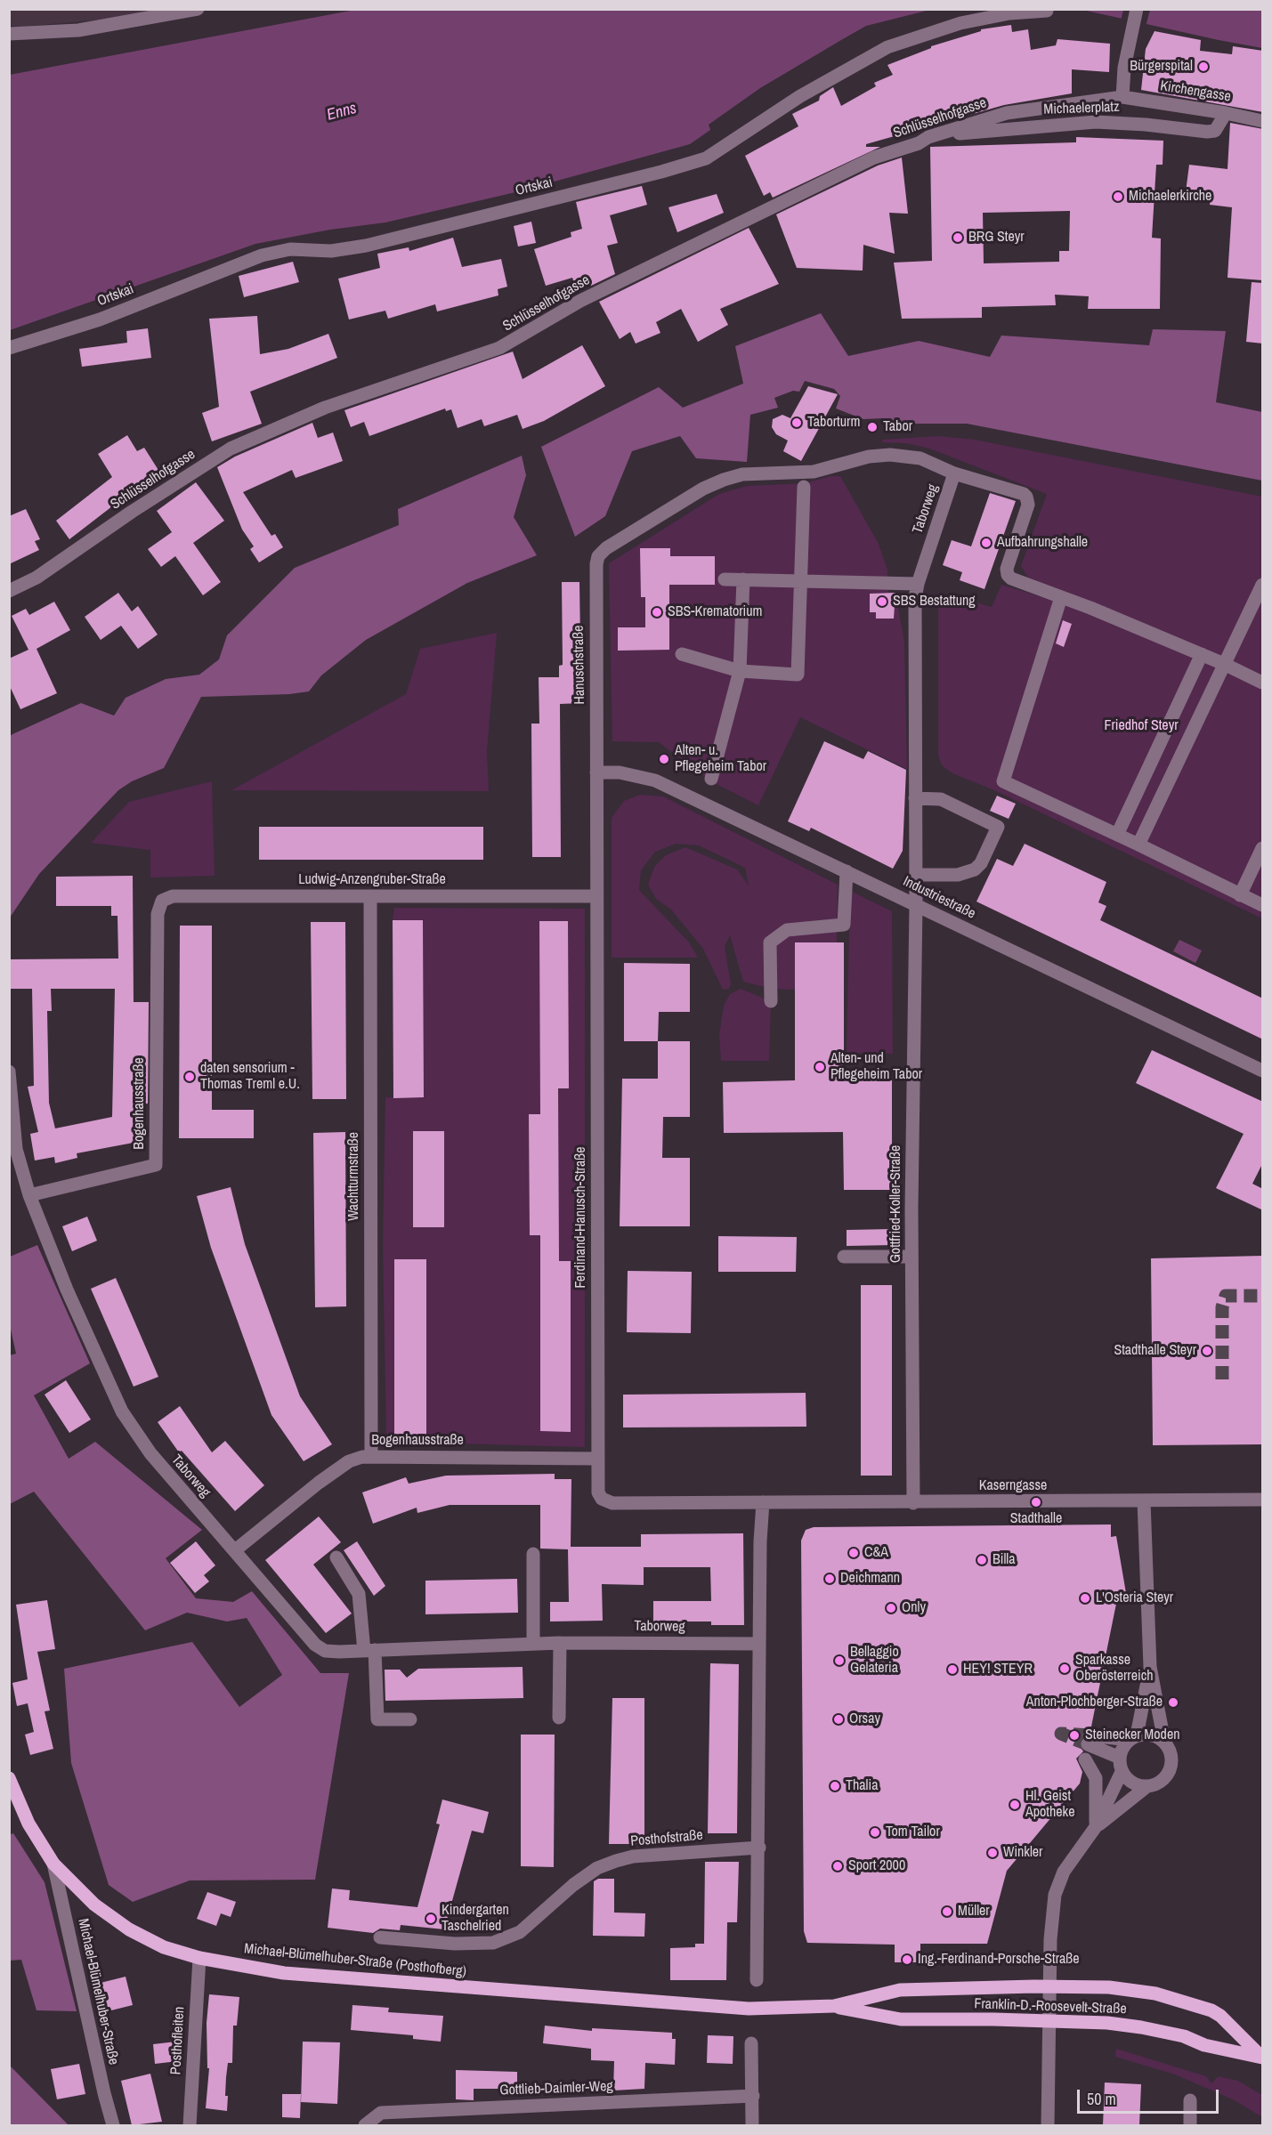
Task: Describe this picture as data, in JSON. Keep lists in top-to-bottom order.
{
  "streets": {
    "main road": ["Michael-Blümelhuber-Straße (Posthofberg)", "Franklin-D.-Roosevelt-Straße"],
    "street": [
      "Kirchengasse",
      "Michaelerplatz",
      "Schlüsselhofgasse",
      "Ortskai",
      "Taborweg",
      "Hanuschstraße",
      "Ludwig-Anzengruber-Straße",
      "Industriestraße",
      "Bogenhausstraße",
      "Wachtturmstraße",
      "Gottfried-Koller-Straße",
      "Ferdinand-Hanusch-Straße",
      "Kaserngasse",
      "Posthofstraße",
      "Michael-Blümelhuber-Straße",
      "Posthofleiten",
      "Gottlieb-Daimler-Weg"
    ]
  },
  "crossings": [
    ["Kirchengasse", "Michaelerplatz"],
    ["Kirchengasse", "Schlüsselhofgasse"],
    ["Michaelerplatz", "Schlüsselhofgasse"],
    ["Taborweg", "Hanuschstraße"],
    ["Taborweg", "Industriestraße"],
    ["Taborweg", "Bogenhausstraße"],
    ["Taborweg", "Gottfried-Koller-Straße"],
    ["Hanuschstraße", "Industriestraße"],
    ["Hanuschstraße", "Ferdinand-Hanusch-Straße"],
    ["Ludwig-Anzengruber-Straße", "Bogenhausstraße"],
    ["Ludwig-Anzengruber-Straße", "Wachtturmstraße"],
    ["Ludwig-Anzengruber-Straße", "Ferdinand-Hanusch-Straße"],
    ["Industriestraße", "Gottfried-Koller-Straße"],
    ["Industriestraße", "Ferdinand-Hanusch-Straße"],
    ["Bogenhausstraße", "Wachtturmstraße"],
    ["Bogenhausstraße", "Ferdinand-Hanusch-Straße"],
    ["Gottfried-Koller-Straße", "Kaserngasse"],
    ["Ferdinand-Hanusch-Straße", "Kaserngasse"],
    ["Michael-Blümelhuber-Straße (Posthofberg)", "Michael-Blümelhuber-Straße"],
    ["Michael-Blümelhuber-Straße (Posthofberg)", "Franklin-D.-Roosevelt-Straße"],
    ["Michael-Blümelhuber-Straße (Posthofberg)", "Posthofleiten"]
  ],
  "water": ["Enns"],
  "parks": ["Friedhof Steyr"],
  "places": [
    "Bürgerspital",
    "Michaelerkirche",
    "BRG Steyr",
    "Taborturm",
    "Tabor",
    "Aufbahrungshalle",
    "SBS Bestattung",
    "SBS-Krematorium",
    "Alten- u. Pflegeheim Tabor",
    "Alten- und Pflegeheim Tabor",
    "daten sensorium - Thomas Treml e.U.",
    "Stadthalle Steyr",
    "Stadthalle",
    "C&A",
    "Billa",
    "Deichmann",
    "L'Osteria Steyr",
    "Only",
    "Bellaggio Gelateria",
    "Sparkasse Oberösterreich",
    "HEY! STEYR",
    "Anton-Plochberger-Straße",
    "Orsay",
    "Steinecker Moden",
    "Thalia",
    "Hl. Geist Apotheke",
    "Tom Tailor",
    "Winkler",
    "Sport 2000",
    "Müller",
    "Kindergarten Taschelried",
    "Ing.-Ferdinand-Porsche-Straße"
  ],
  "scale_bar": "50 m"
}
